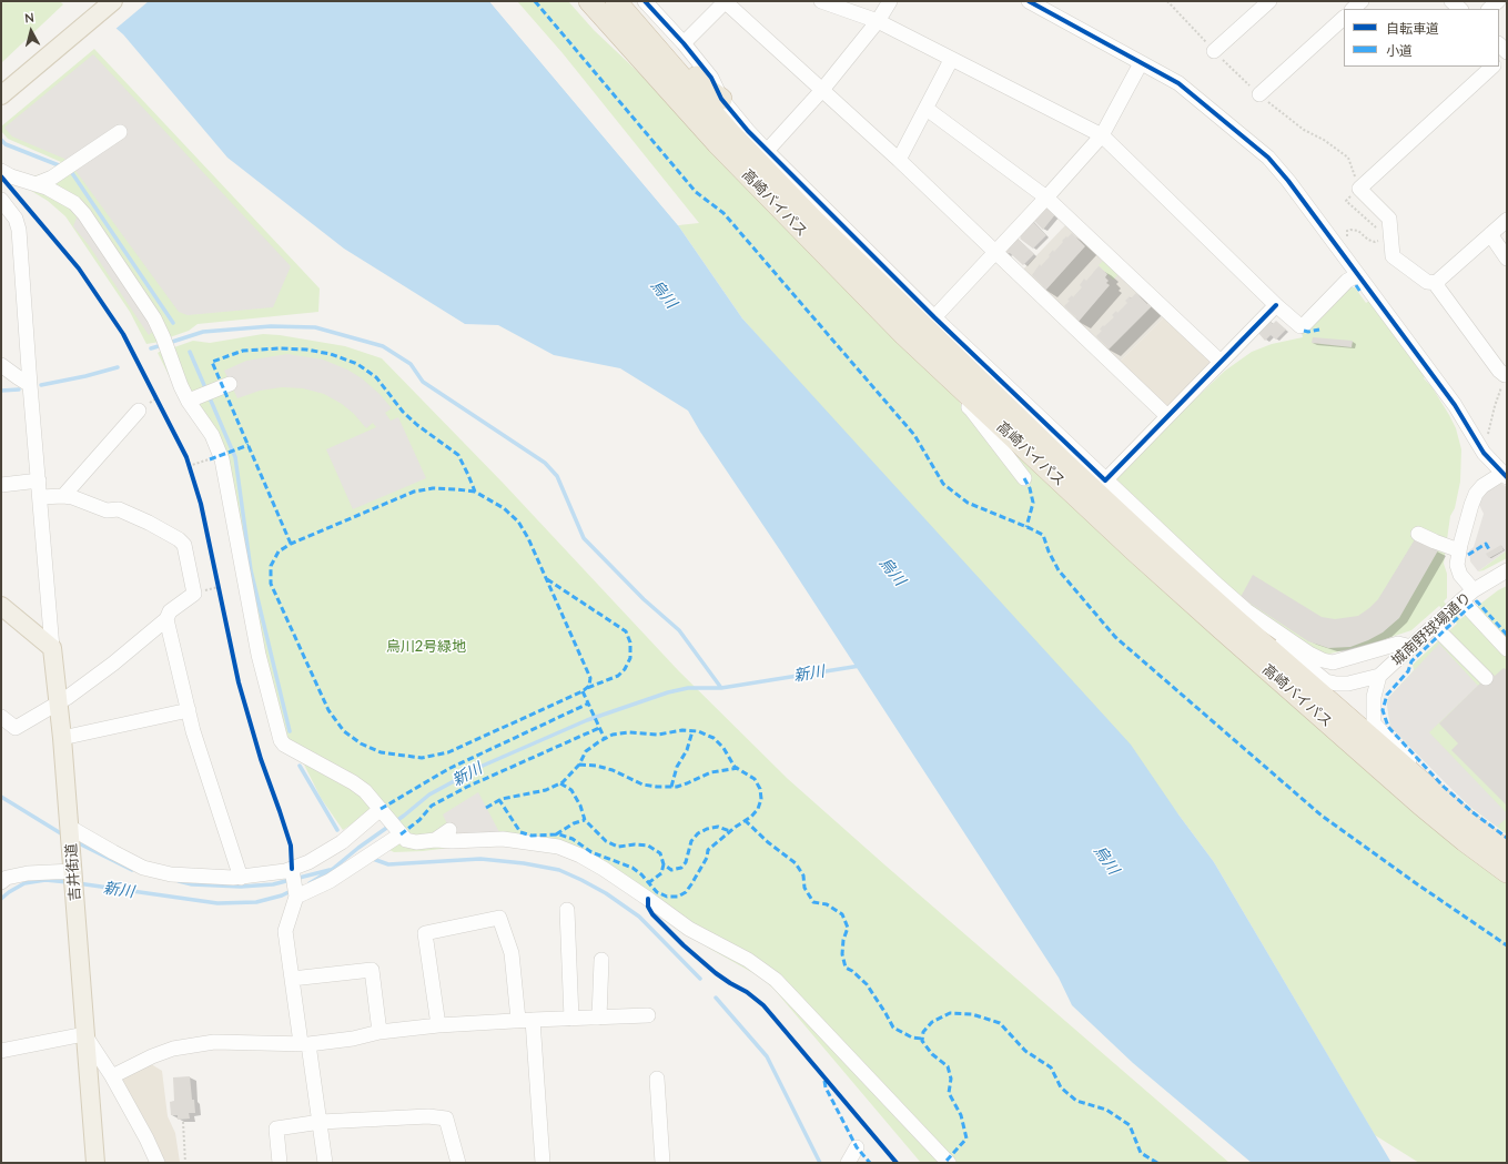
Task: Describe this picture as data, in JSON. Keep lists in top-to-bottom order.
{
  "streets": {
    "highway": ["高崎バイパス"],
    "main road": ["吉井街道"],
    "street": ["城南野球場通り"]
  },
  "water": ["烏川", "新川"],
  "parks": ["烏川2号緑地"],
  "legend": ["自転車道", "小道"],
  "north": "top"
}
